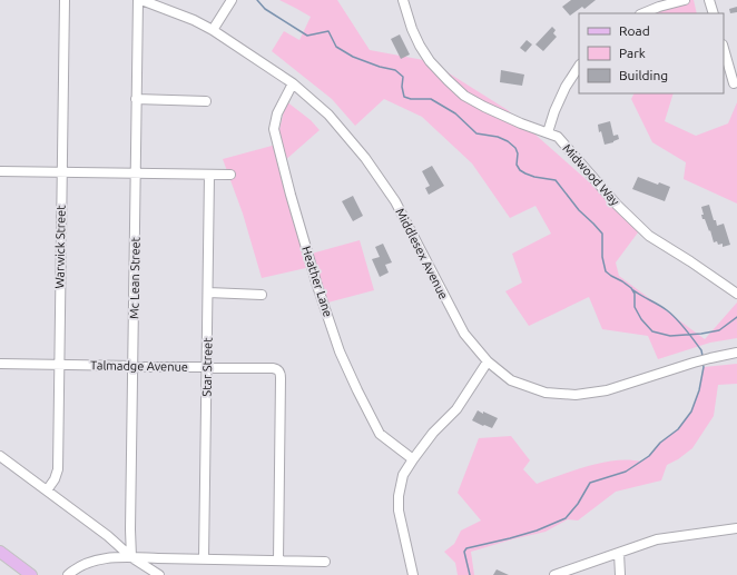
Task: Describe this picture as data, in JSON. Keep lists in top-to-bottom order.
{
  "streets": {
    "street": [
      "Midwood Way",
      "Warwick Street",
      "Middlesex Avenue",
      "Mc Lean Street",
      "Heather Lane",
      "Talmadge Avenue",
      "Star Street"
    ]
  },
  "crossings": [
    ["Warwick Street", "Talmadge Avenue"],
    ["Middlesex Avenue", "Mc Lean Street"],
    ["Middlesex Avenue", "Heather Lane"],
    ["Mc Lean Street", "Talmadge Avenue"],
    ["Talmadge Avenue", "Star Street"]
  ],
  "legend": ["Road", "Park", "Building"]
}
